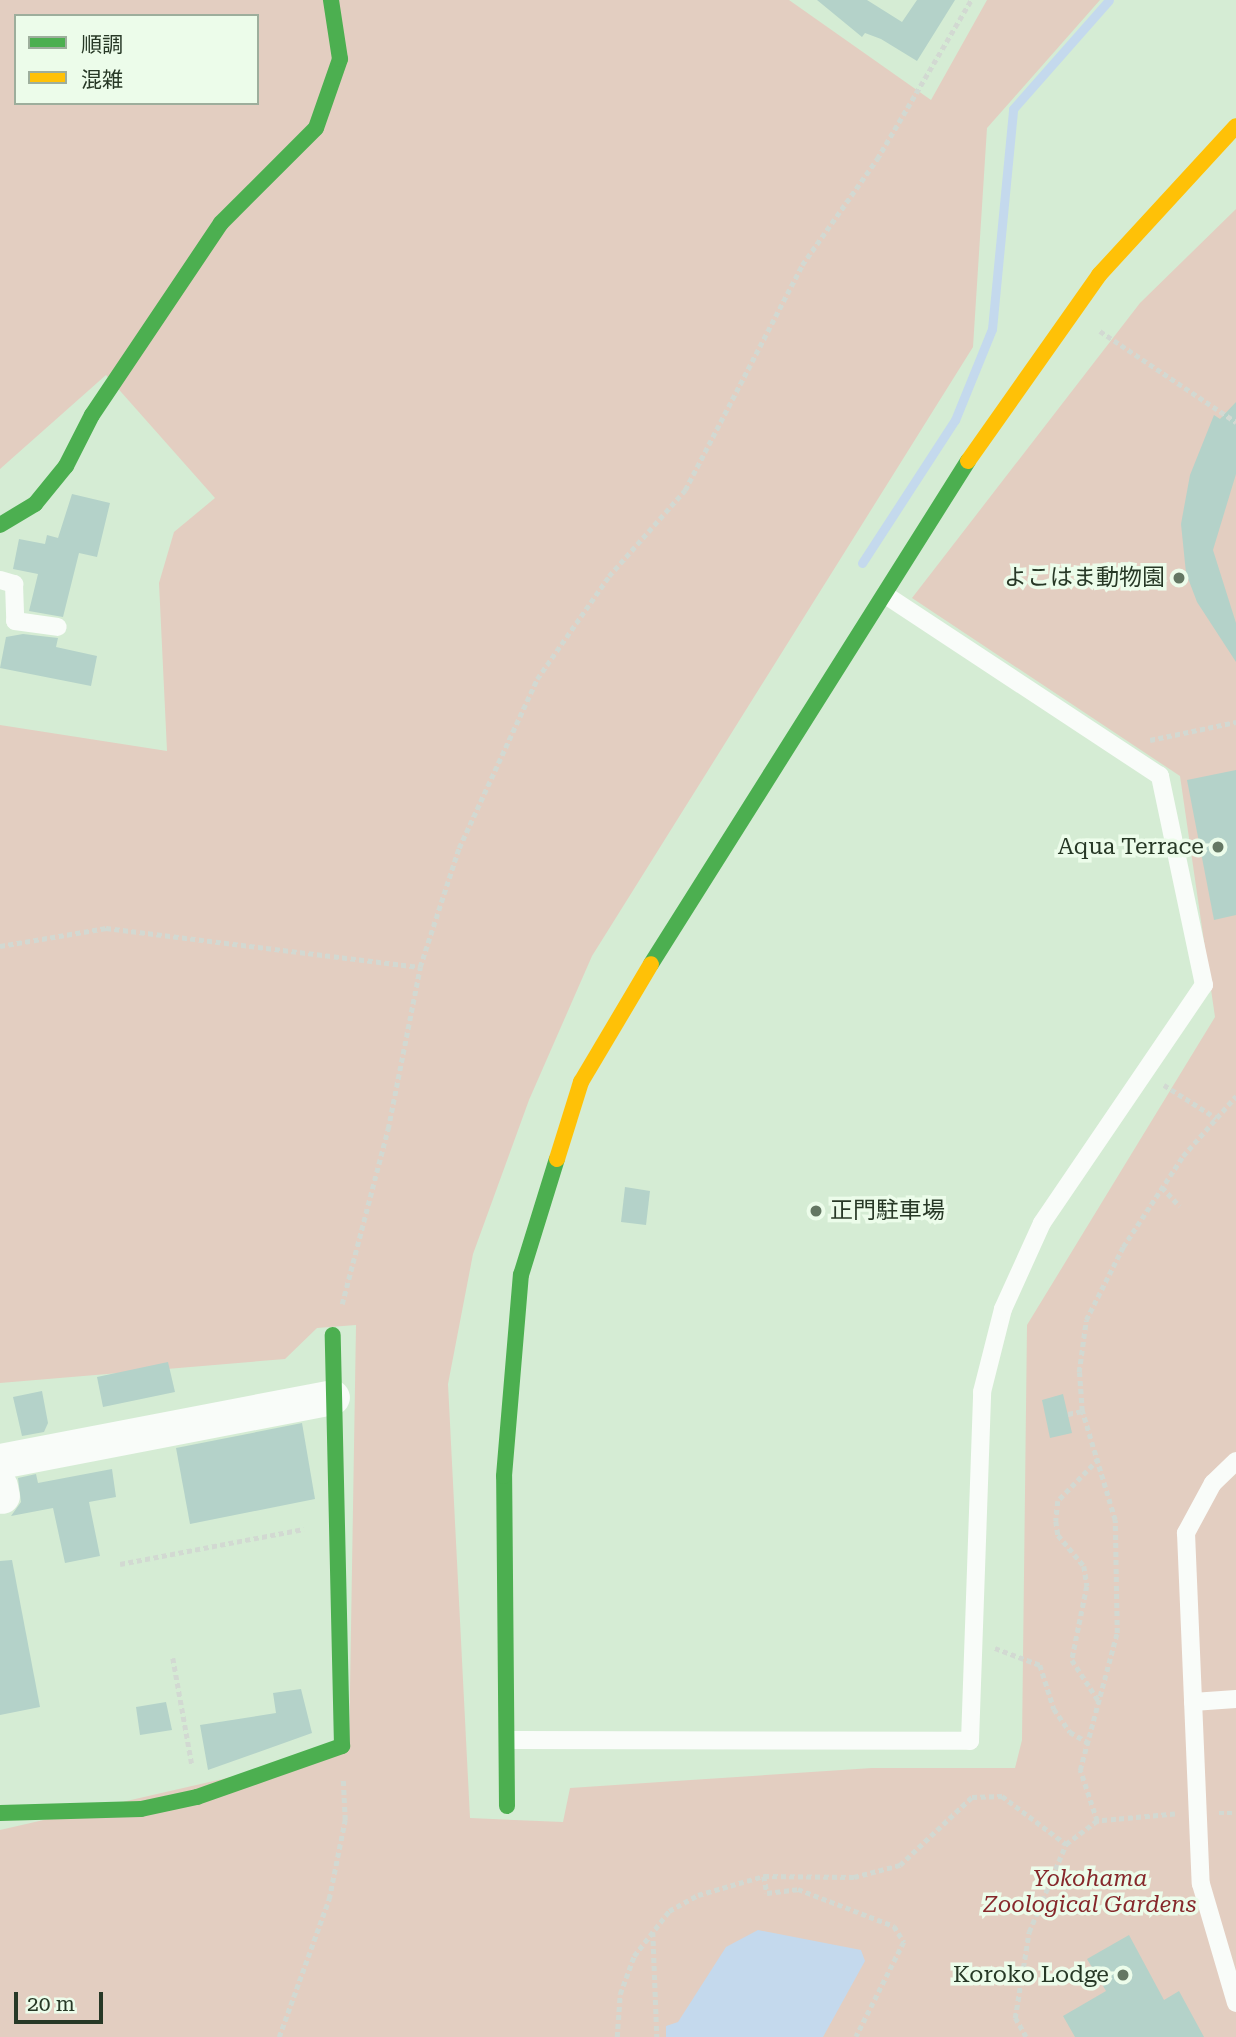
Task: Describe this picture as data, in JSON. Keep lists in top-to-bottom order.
{
  "parks": ["Yokohama Zoological Gardens"],
  "places": [
    "よこはま動物園",
    "Aqua Terrace",
    "正門駐車場",
    "Koroko Lodge"
  ],
  "legend": ["順調", "混雑"],
  "scale_bar": "20 m"
}
